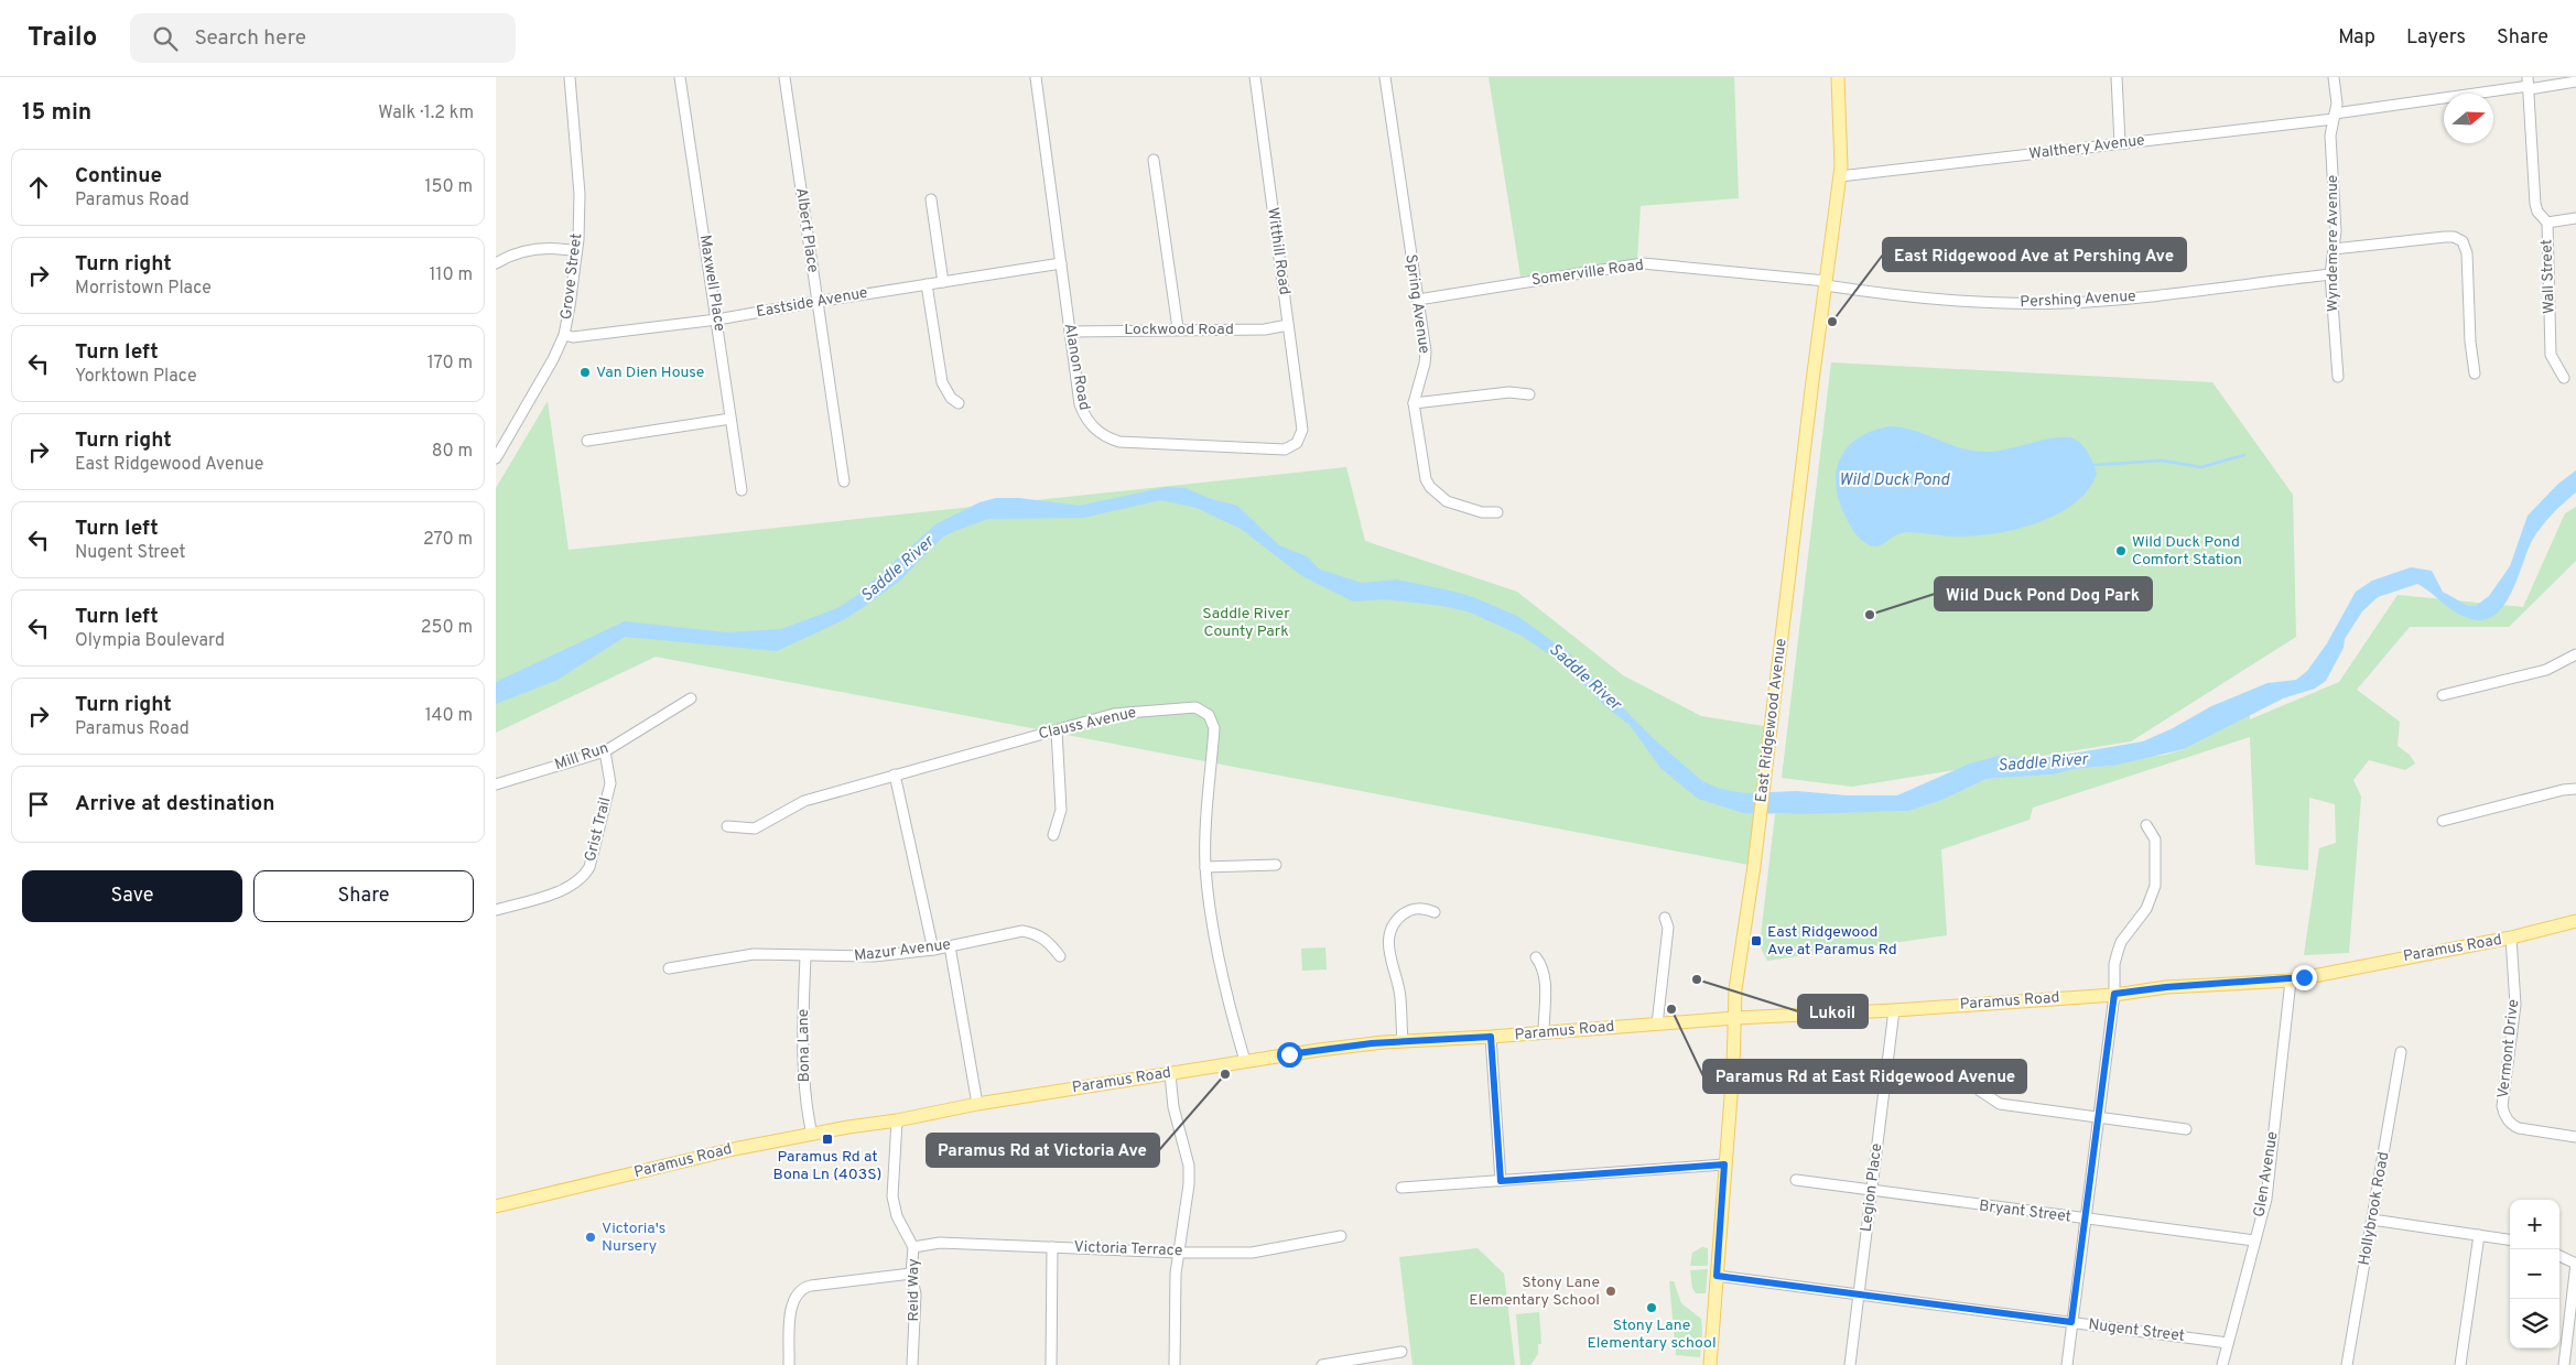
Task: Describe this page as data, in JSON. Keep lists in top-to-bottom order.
{
  "streets": {
    "main road": ["East Ridgewood Avenue", "Paramus Road"],
    "street": [
      "Walthery Avenue",
      "Albert Place",
      "Wyndemere Avenue",
      "Witthill Road",
      "Somerville Road",
      "Grove Street",
      "Wall Street",
      "Maxwell Place",
      "Pershing Avenue",
      "Eastside Avenue",
      "Spring Avenue",
      "Lockwood Road",
      "Alanon Road",
      "Clauss Avenue",
      "Mill Run",
      "Grist Trail",
      "Mazur Avenue",
      "Bona Lane",
      "Vermont Drive",
      "Glen Avenue",
      "Legion Place",
      "Hollybrook Road",
      "Bryant Street",
      "Victoria Terrace",
      "Reid Way",
      "Nugent Street"
    ]
  },
  "crossings": [
    ["Walthery Avenue", "Wyndemere Avenue"],
    ["Walthery Avenue", "Wall Street"],
    ["Walthery Avenue", "East Ridgewood Avenue"],
    ["Albert Place", "Eastside Avenue"],
    ["Wyndemere Avenue", "Pershing Avenue"],
    ["Witthill Road", "Lockwood Road"],
    ["Witthill Road", "Alanon Road"],
    ["Somerville Road", "Pershing Avenue"],
    ["Somerville Road", "Spring Avenue"],
    ["Somerville Road", "East Ridgewood Avenue"],
    ["Grove Street", "Eastside Avenue"],
    ["Maxwell Place", "Eastside Avenue"],
    ["Pershing Avenue", "East Ridgewood Avenue"],
    ["Eastside Avenue", "Alanon Road"],
    ["Lockwood Road", "Alanon Road"],
    ["East Ridgewood Avenue", "Paramus Road"],
    ["East Ridgewood Avenue", "Nugent Street"],
    ["Clauss Avenue", "Paramus Road"],
    ["Mill Run", "Grist Trail"],
    ["Paramus Road", "Bona Lane"],
    ["Paramus Road", "Vermont Drive"],
    ["Paramus Road", "Glen Avenue"],
    ["Paramus Road", "Legion Place"],
    ["Paramus Road", "Reid Way"],
    ["Mazur Avenue", "Bona Lane"],
    ["Glen Avenue", "Bryant Street"],
    ["Glen Avenue", "Nugent Street"],
    ["Legion Place", "Bryant Street"],
    ["Legion Place", "Nugent Street"],
    ["Victoria Terrace", "Reid Way"]
  ],
  "water": ["Wild Duck Pond", "Saddle River"],
  "parks": ["Saddle River County Park"],
  "places": {
    "other": [
      "East Ridgewood Ave at Pershing Ave",
      "Van Dien House",
      "Wild Duck Pond Comfort Station",
      "Wild Duck Pond Dog Park",
      "Lukoil",
      "Paramus Rd at East Ridgewood Avenue",
      "Paramus Rd at Victoria Ave",
      "Victoria's Nursery",
      "Stony Lane Elementary School",
      "Stony Lane Elementary school"
    ],
    "transit": ["East Ridgewood Ave at Paramus Rd", "Paramus Rd at Bona Ln (403S)"]
  },
  "north": "right",
  "page": {
    "header": "Trailo",
    "search": "Search here",
    "nav": ["Map", "Layers", "Share"],
    "heading": ["15 min", "Walk · 1.2 km"],
    "list": [
      ["Continue", "Paramus Road", "150 m"],
      ["Turn right", "Morristown Place", "110 m"],
      ["Turn left", "Yorktown Place", "170 m"],
      ["Turn right", "East Ridgewood Avenue", "80 m"],
      ["Turn left", "Nugent Street", "270 m"],
      ["Turn left", "Olympia Boulevard", "250 m"],
      ["Turn right", "Paramus Road", "140 m"],
      "Arrive at destination"
    ],
    "buttons": ["Save", "Share"],
    "map_buttons": ["+", "−"]
  }
}
